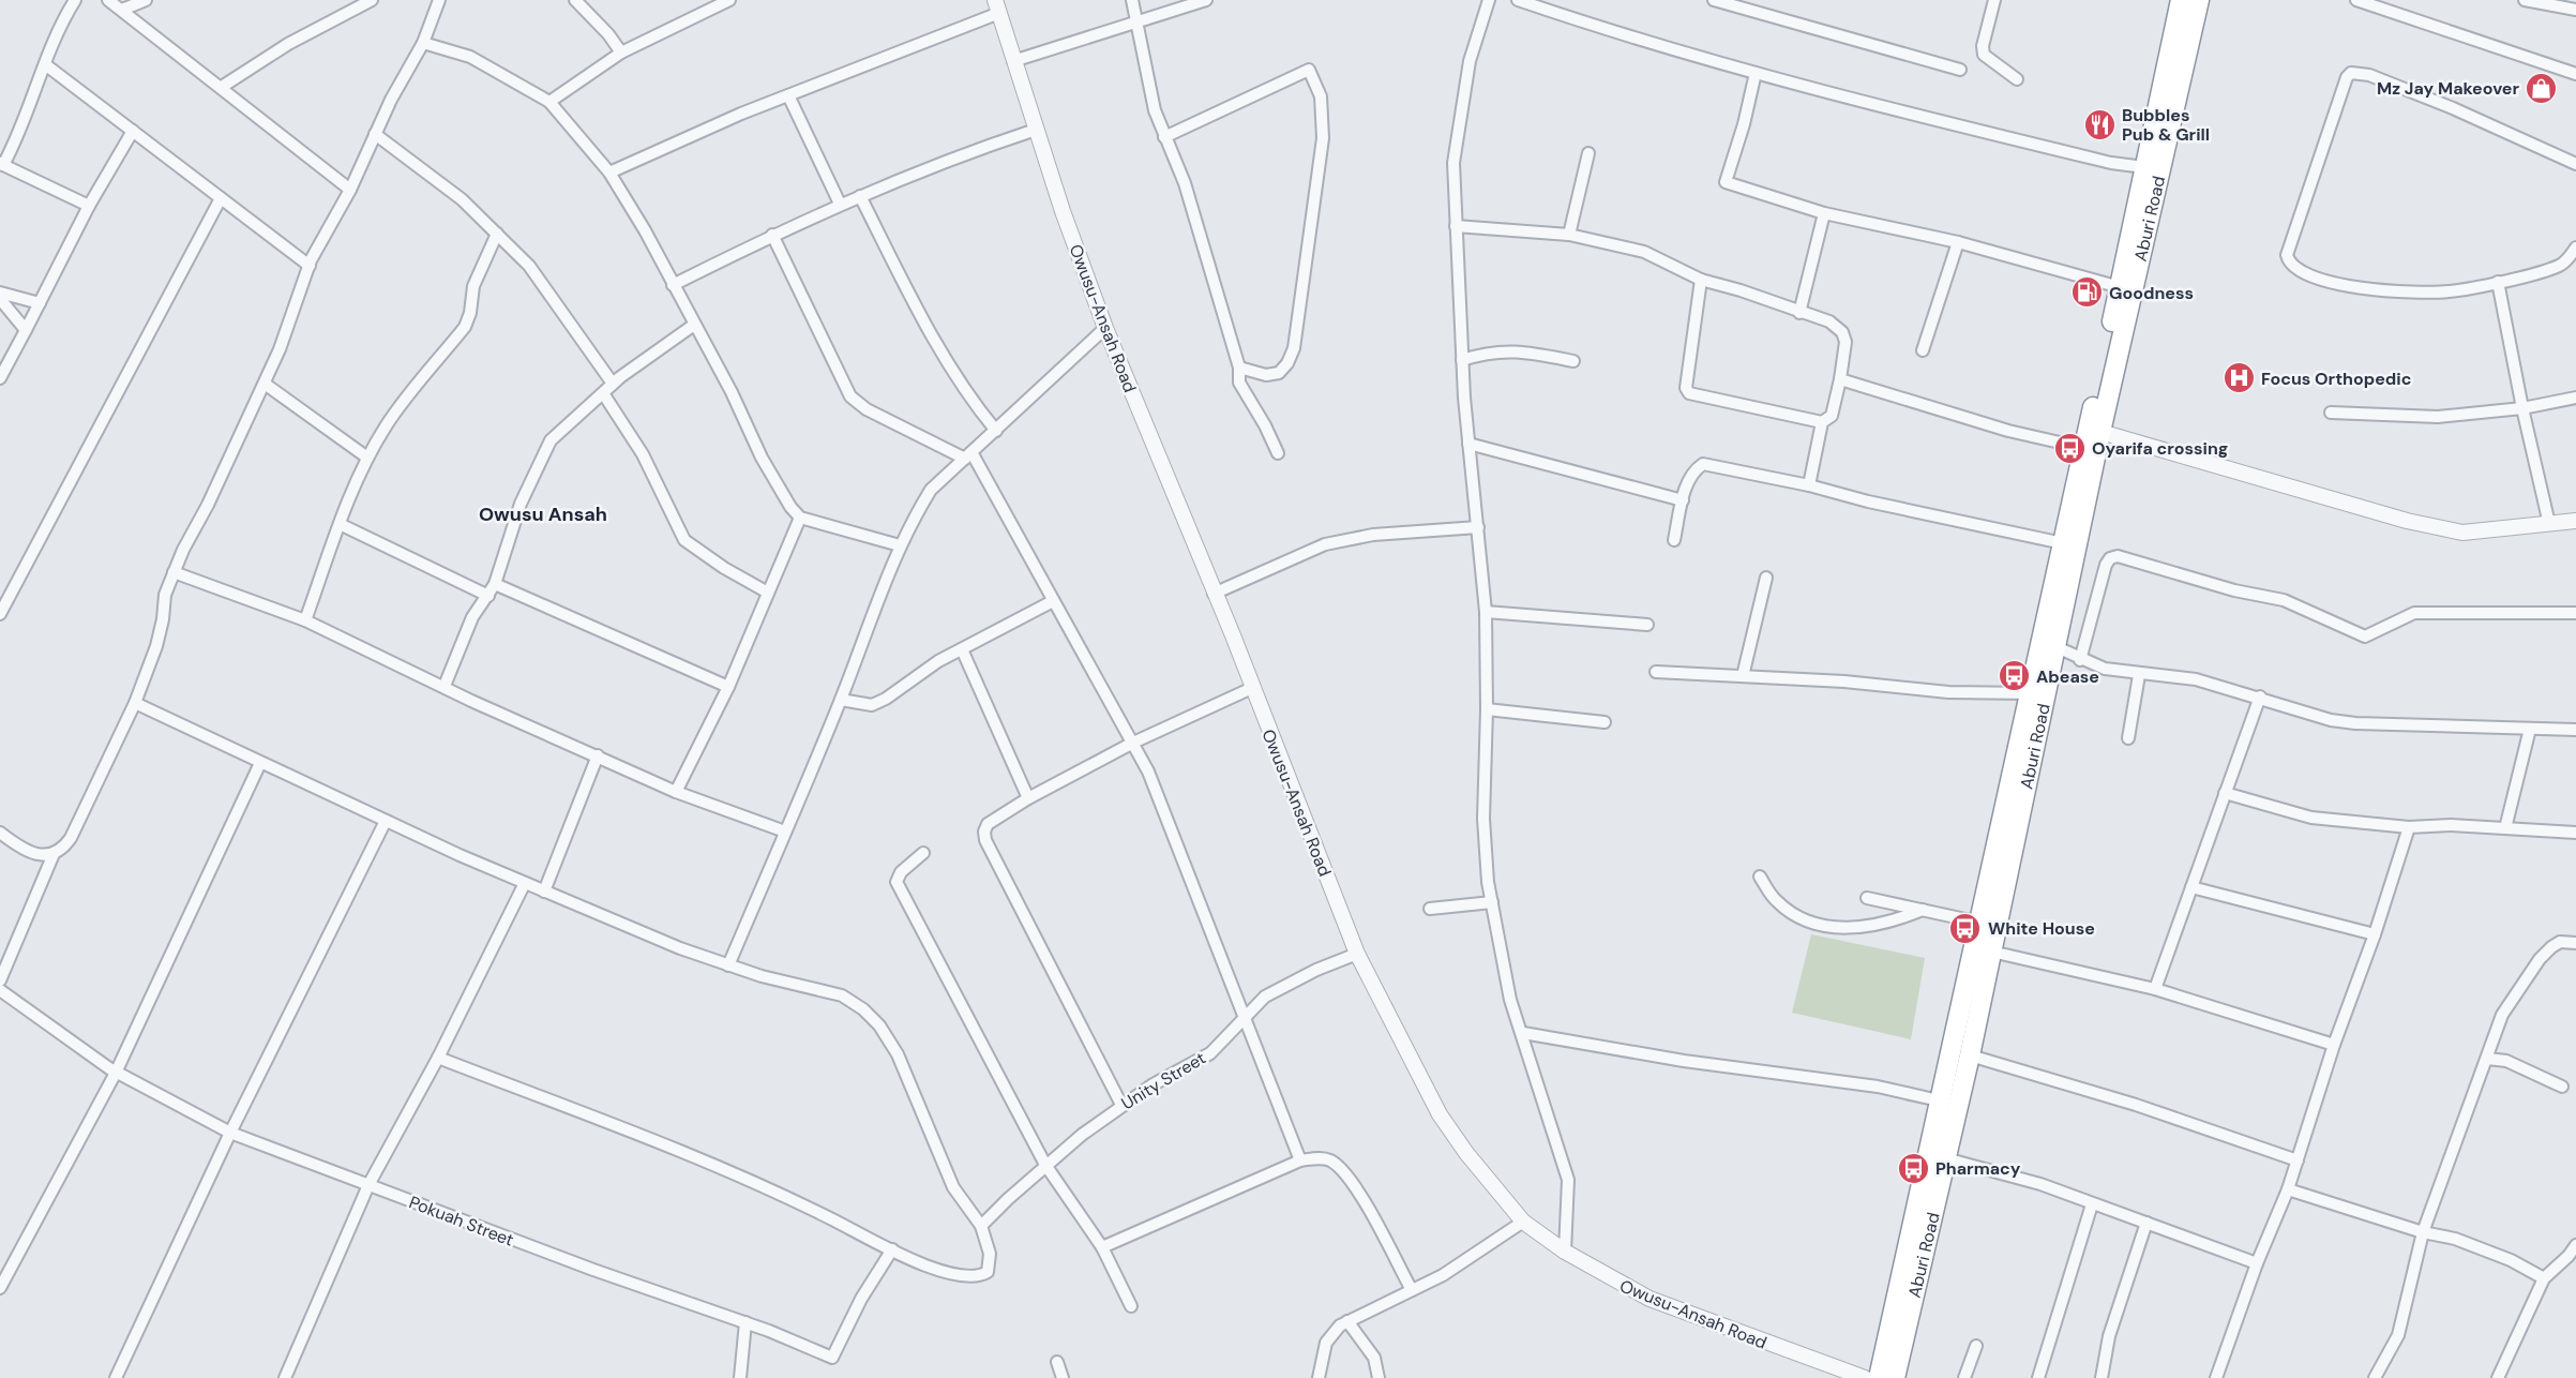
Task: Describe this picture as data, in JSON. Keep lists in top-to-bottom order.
{
  "streets": {
    "highway": ["Aburi Road"],
    "street": ["Owusu-Ansah Road", "Unity Street", "Pokuah Street"]
  },
  "crossings": [
    ["Owusu-Ansah Road", "Unity Street"]
  ],
  "districts": ["Owusu Ansah"],
  "places": {
    "shop": ["Mz Jay Makeover"],
    "restaurant": ["Bubbles Pub & Grill"],
    "fuel station": ["Goodness"],
    "hospital": ["Focus Orthopedic"],
    "bus stop": [
      "Oyarifa crossing",
      "Abease",
      "White House",
      "Pharmacy"
    ]
  }
}
